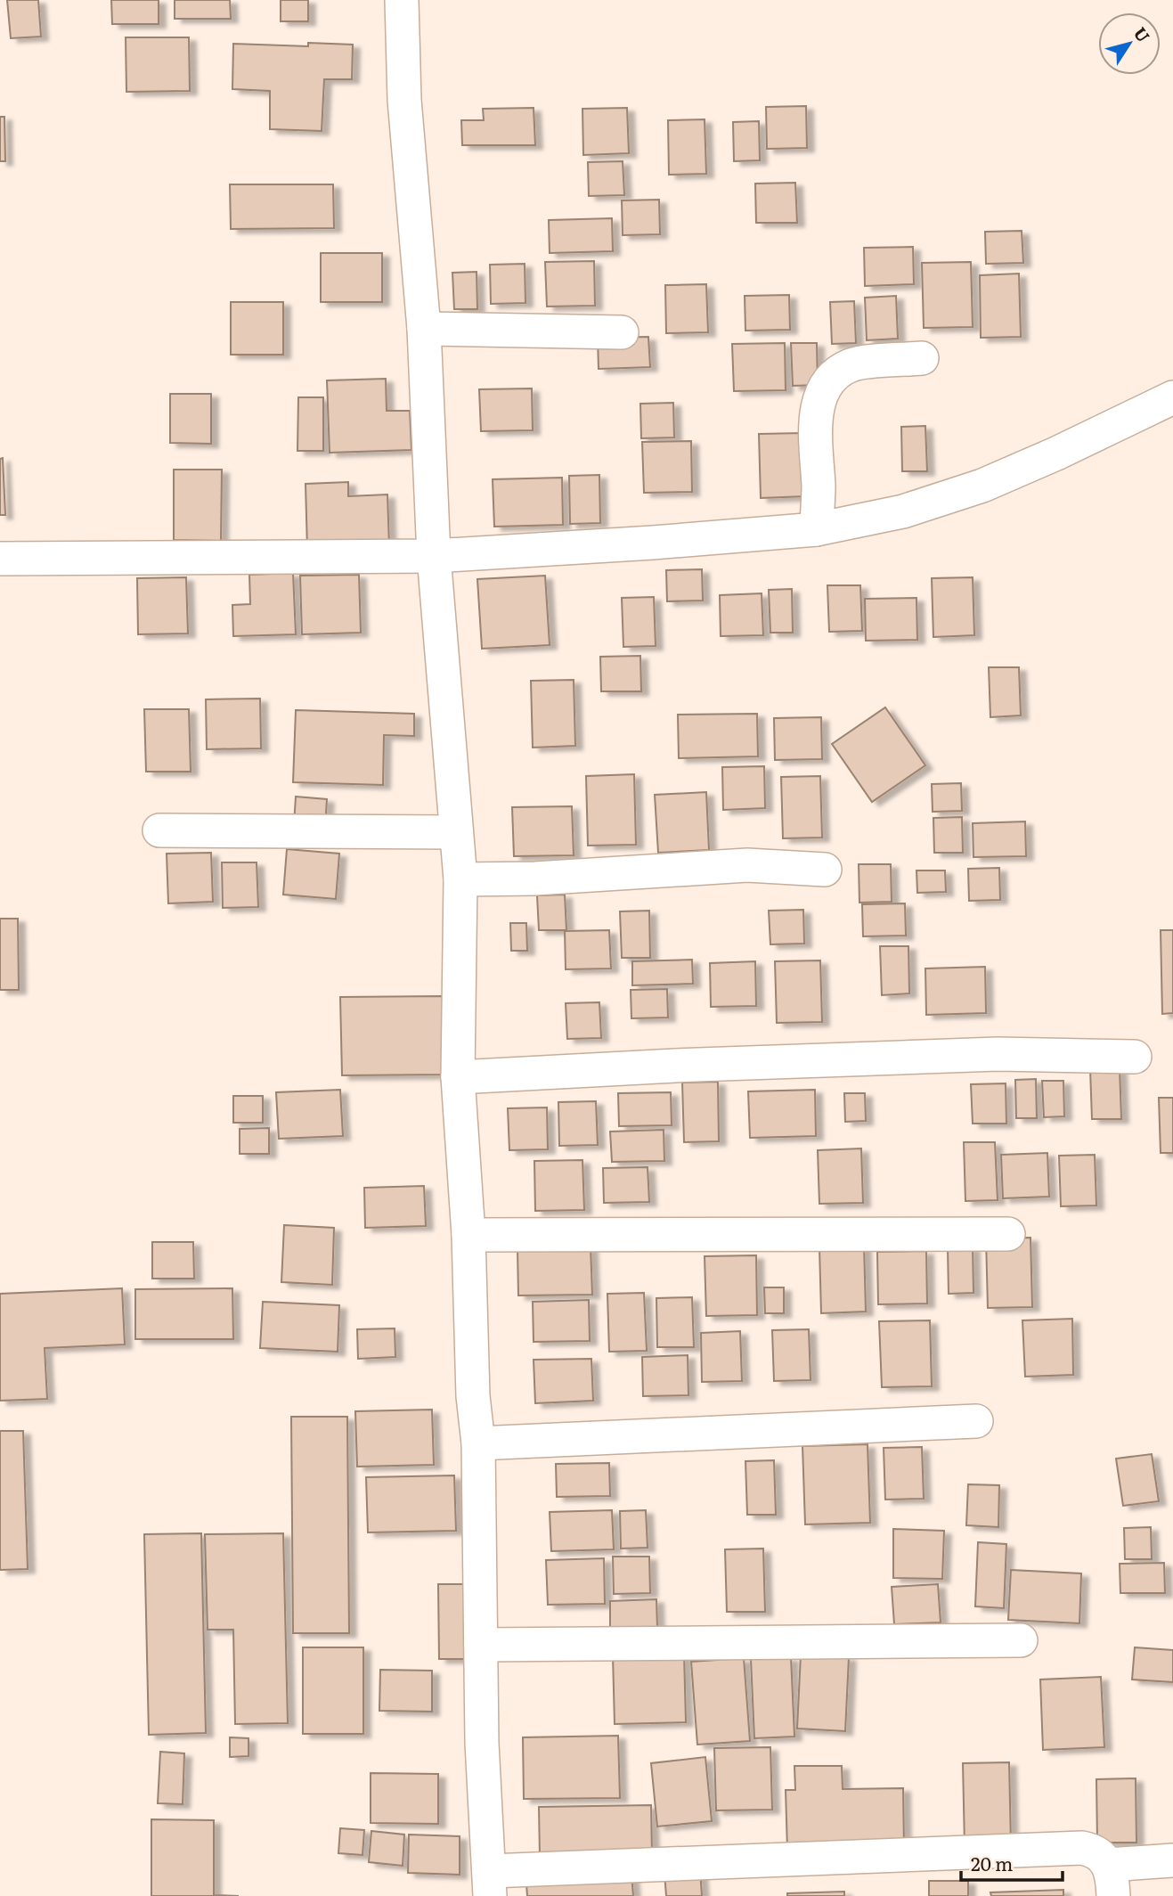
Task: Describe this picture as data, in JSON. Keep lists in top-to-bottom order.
{
  "scale_bar": "20 m",
  "north": "top right"
}
